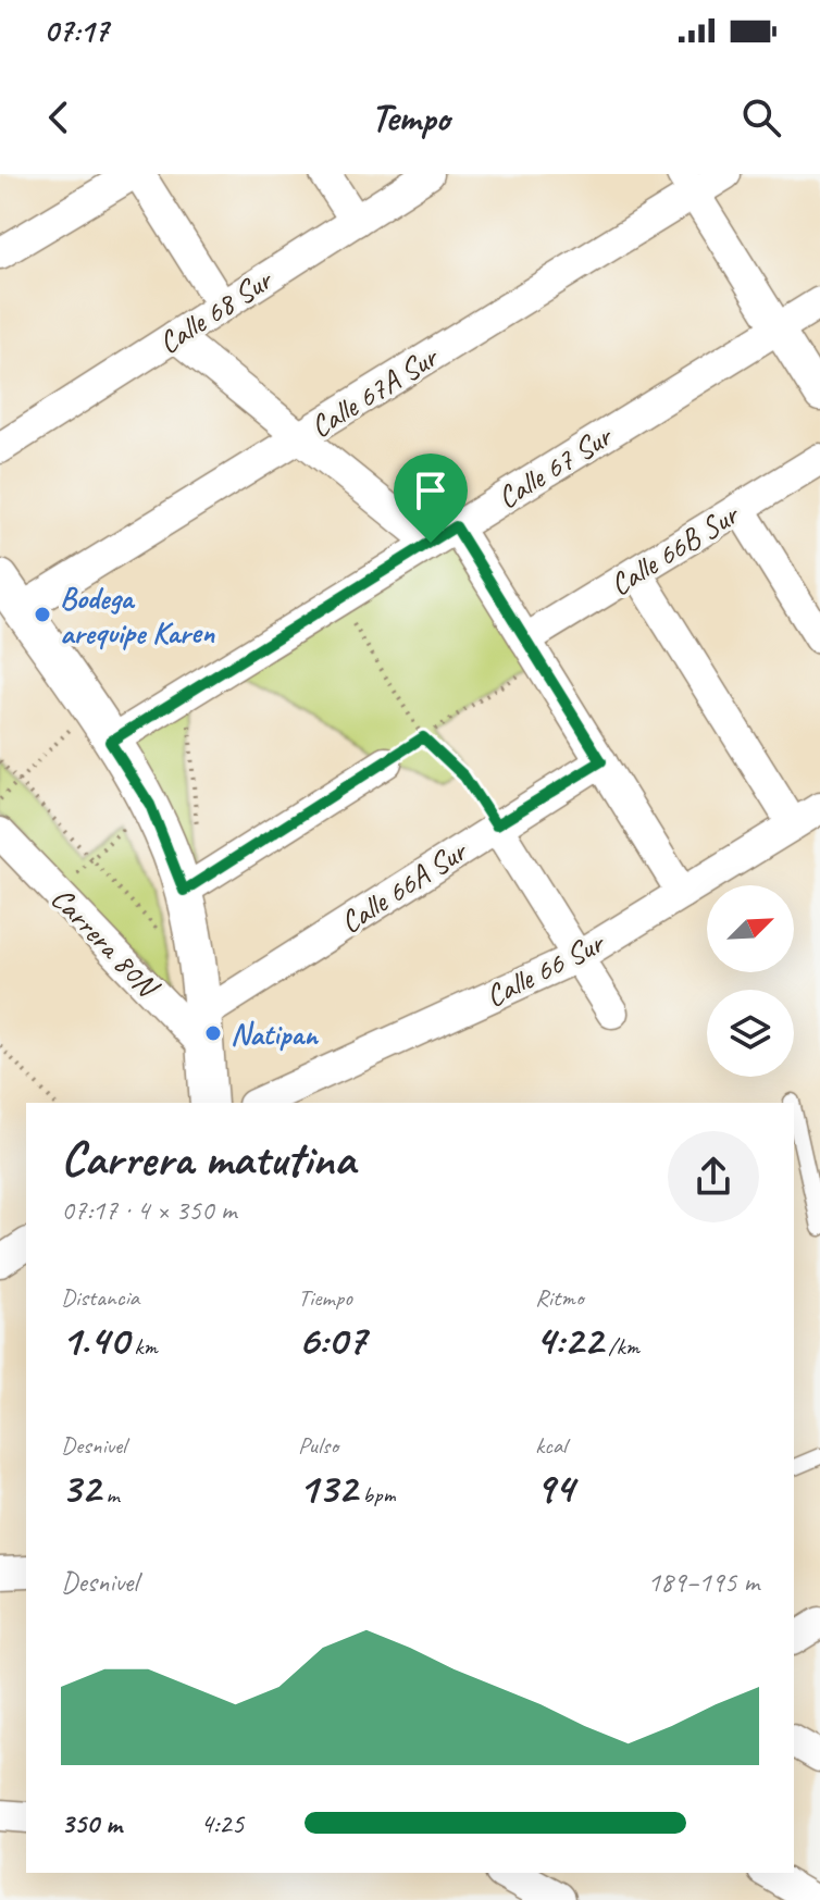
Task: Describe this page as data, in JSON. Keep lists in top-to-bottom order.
{
  "streets": {
    "street": [
      "Calle 68 Sur",
      "Calle 67A Sur",
      "Calle 67 Sur",
      "Calle 66B Sur",
      "Calle 66A Sur",
      "Carrera 80N",
      "Calle 66 Sur"
    ]
  },
  "crossings": [
    ["Calle 66A Sur", "Carrera 80N"]
  ],
  "places": ["Bodega arequipe Karen", "Natipan"],
  "north": "top right",
  "page": {
    "status": "07:17",
    "header": "Tempo",
    "heading": ["Carrera matutina", "07:17 · 4 × 350 m"],
    "stats": [
      ["Distancia", "1.40 km"],
      ["Tiempo", "6:07"],
      ["Ritmo", "4:22 /km"],
      ["Desnivel", "32 m"],
      ["Pulso", "132 bpm"],
      ["kcal", "94"]
    ],
    "chart": ["Desnivel", "189–195 m"],
    "list": [
      {
        "name": "350 m",
        "note": "4:25"
      }
    ]
  }
}
